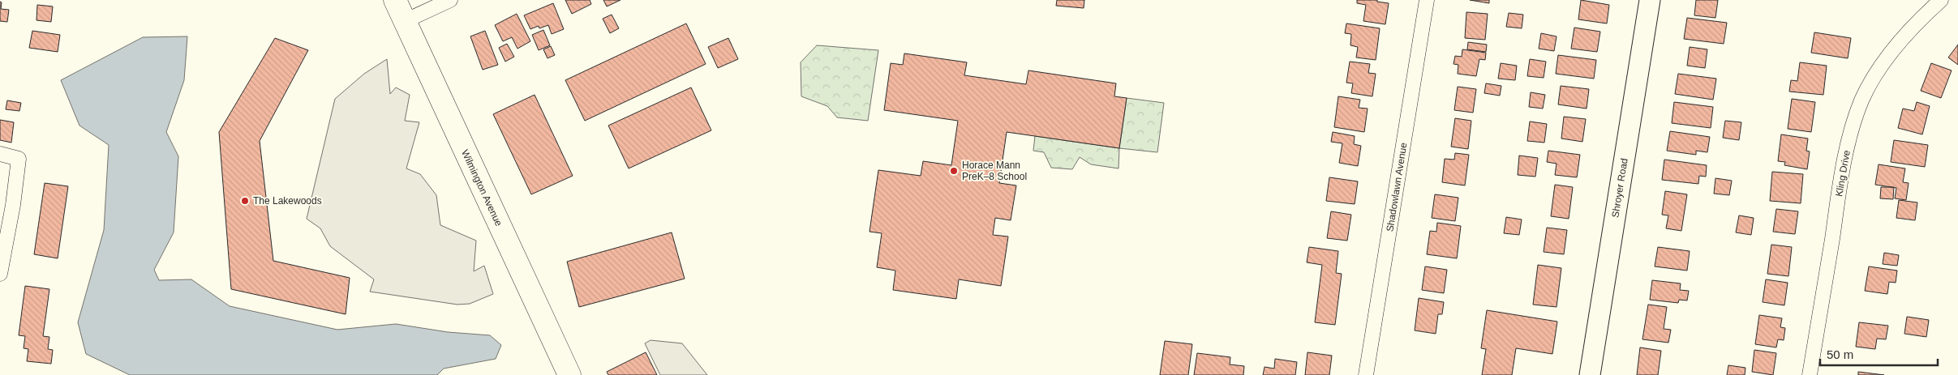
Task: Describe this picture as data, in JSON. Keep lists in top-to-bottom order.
{
  "streets": {
    "main road": ["Wilmington Avenue", "Shroyer Road"],
    "street": ["Kling Drive", "Shadowlawn Avenue"]
  },
  "places": ["Horace Mann PreK–8 School", "The Lakewoods"],
  "scale_bar": "50 m"
}
